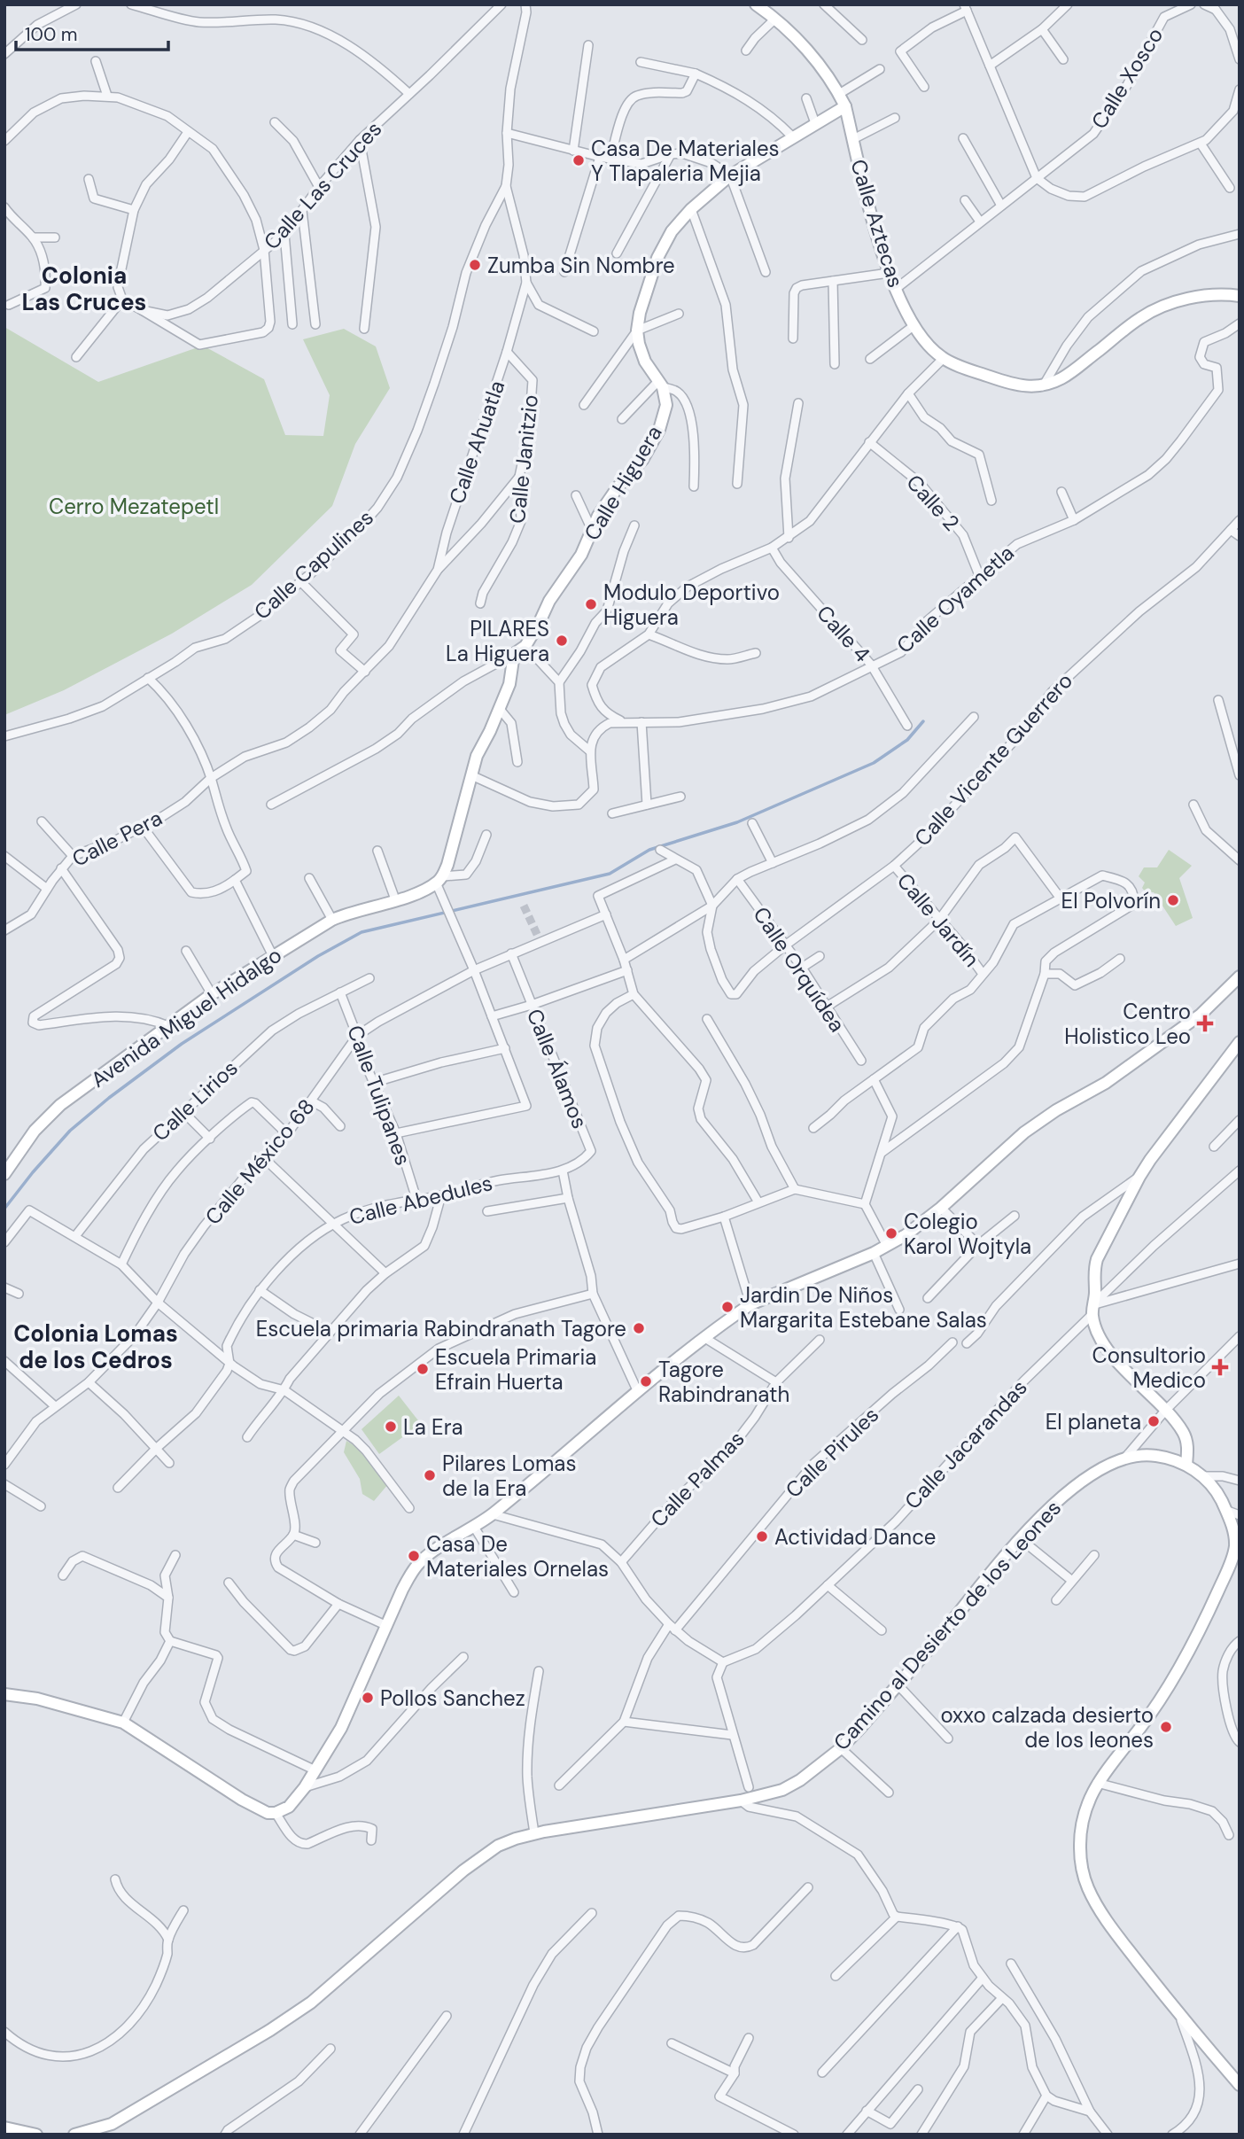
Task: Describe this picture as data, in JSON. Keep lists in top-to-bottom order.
{
  "streets": {
    "street": [
      "Calle Xosco",
      "Calle Las Cruces",
      "Calle Aztecas",
      "Calle Ahuatla",
      "Calle Janitzio",
      "Calle Higuera",
      "Calle 2",
      "Calle Capulines",
      "Calle Oyametla",
      "Calle 4",
      "Calle Vicente Guerrero",
      "Calle Pera",
      "Calle Jardín",
      "Calle Orquídea",
      "Avenida Miguel Hidalgo",
      "Calle Álamos",
      "Calle Tulipanes",
      "Calle Lirios",
      "Calle México 68",
      "Calle Abedules",
      "Calle Jacarandas",
      "Calle Pirules",
      "Calle Palmas",
      "Camino al Desierto de los Leones"
    ]
  },
  "crossings": [
    ["Calle Xosco", "Calle Aztecas"],
    ["Calle Ahuatla", "Calle Janitzio"],
    ["Calle Ahuatla", "Calle Capulines"],
    ["Calle Ahuatla", "Calle Pera"],
    ["Calle 2", "Calle Oyametla"],
    ["Calle Oyametla", "Calle 4"],
    ["Calle Vicente Guerrero", "Calle Jardín"],
    ["Calle Vicente Guerrero", "Calle Orquídea"],
    ["Calle Álamos", "Calle México 68"],
    ["Calle Álamos", "Calle Abedules"],
    ["Calle Tulipanes", "Calle Lirios"],
    ["Calle Tulipanes", "Calle México 68"],
    ["Calle Tulipanes", "Calle Abedules"]
  ],
  "districts": ["Colonia Las Cruces", "Colonia Lomas de los Cedros"],
  "parks": ["Cerro Mezatepetl"],
  "places": {
    "other": [
      "Casa De Materiales Y Tlapaleria Mejia",
      "Zumba Sin Nombre",
      "Modulo Deportivo Higuera",
      "PILARES La Higuera",
      "El Polvorín",
      "Colegio Karol Wojtyla",
      "Jardin De Niños Margarita Estebane Salas",
      "Escuela primaria Rabindranath Tagore",
      "Escuela Primaria Efrain Huerta",
      "Tagore Rabindranath",
      "El planeta",
      "La Era",
      "Pilares Lomas de la Era",
      "Actividad Dance",
      "Casa De Materiales Ornelas",
      "Pollos Sanchez",
      "oxxo calzada desierto de los leones"
    ],
    "health": ["Centro Holistico Leo", "Consultorio Medico"]
  },
  "scale_bar": "100 m"
}
